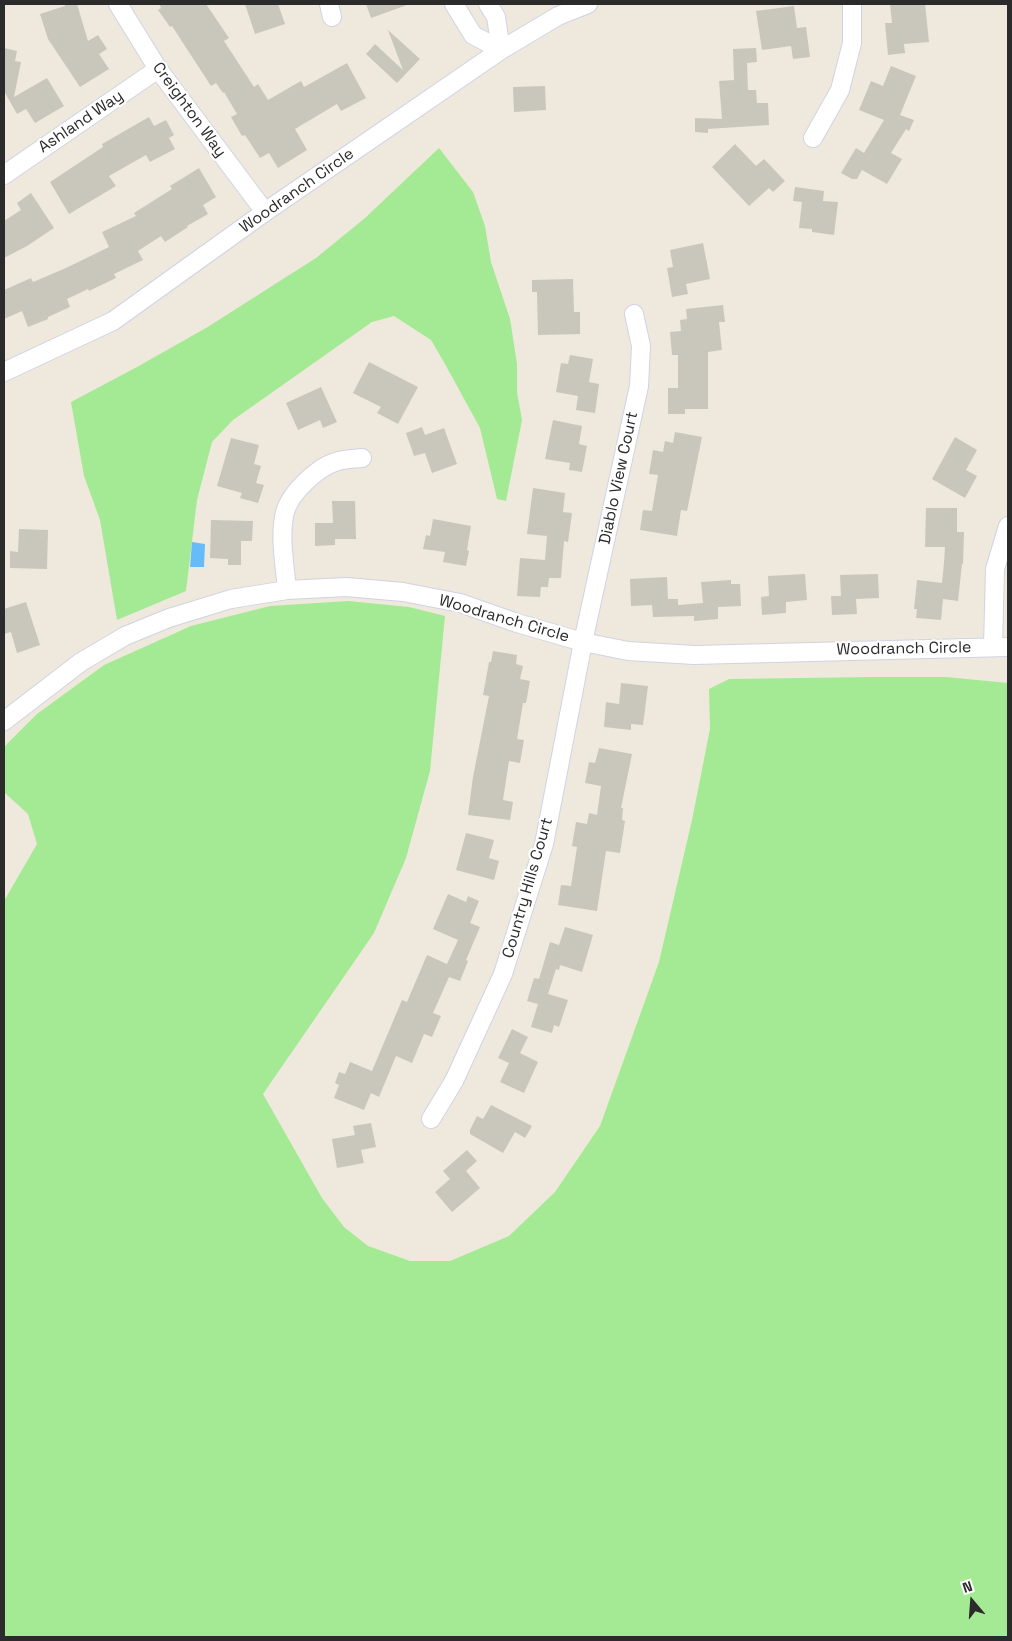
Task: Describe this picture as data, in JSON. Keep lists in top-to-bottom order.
{
  "streets": {
    "street": [
      "Creighton Way",
      "Ashland Way",
      "Woodranch Circle",
      "Diablo View Court",
      "Country Hills Court"
    ]
  },
  "crossings": [
    ["Creighton Way", "Ashland Way"],
    ["Creighton Way", "Woodranch Circle"],
    ["Woodranch Circle", "Diablo View Court"],
    ["Woodranch Circle", "Country Hills Court"],
    ["Diablo View Court", "Country Hills Court"]
  ],
  "north": "top"
}
